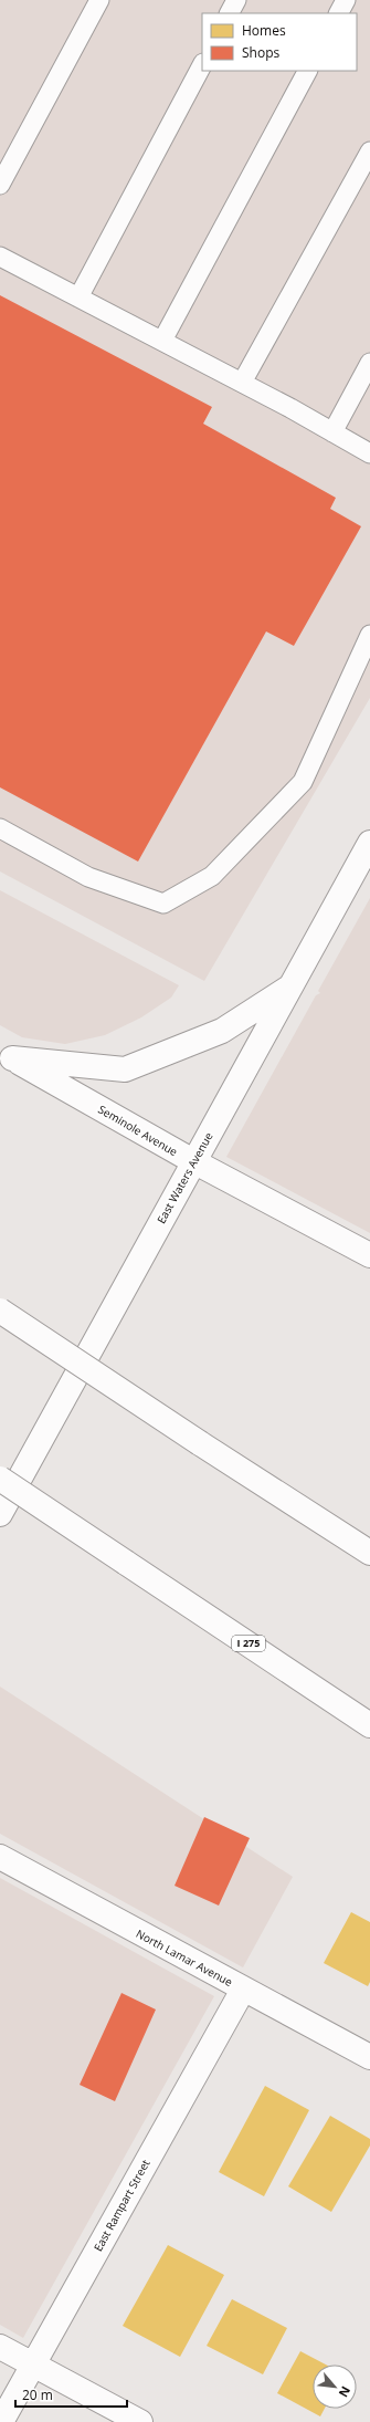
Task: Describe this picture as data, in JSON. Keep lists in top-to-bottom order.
{
  "streets": {
    "main road": [
      "Seminole Avenue",
      "East Waters Avenue",
      "I 275",
      "North Lamar Avenue",
      "East Rampart Street"
    ]
  },
  "crossings": [
    ["Seminole Avenue", "East Waters Avenue"],
    ["North Lamar Avenue", "East Rampart Street"]
  ],
  "legend": ["Homes", "Shops"],
  "scale_bar": "20 m",
  "north": "bottom right"
}
